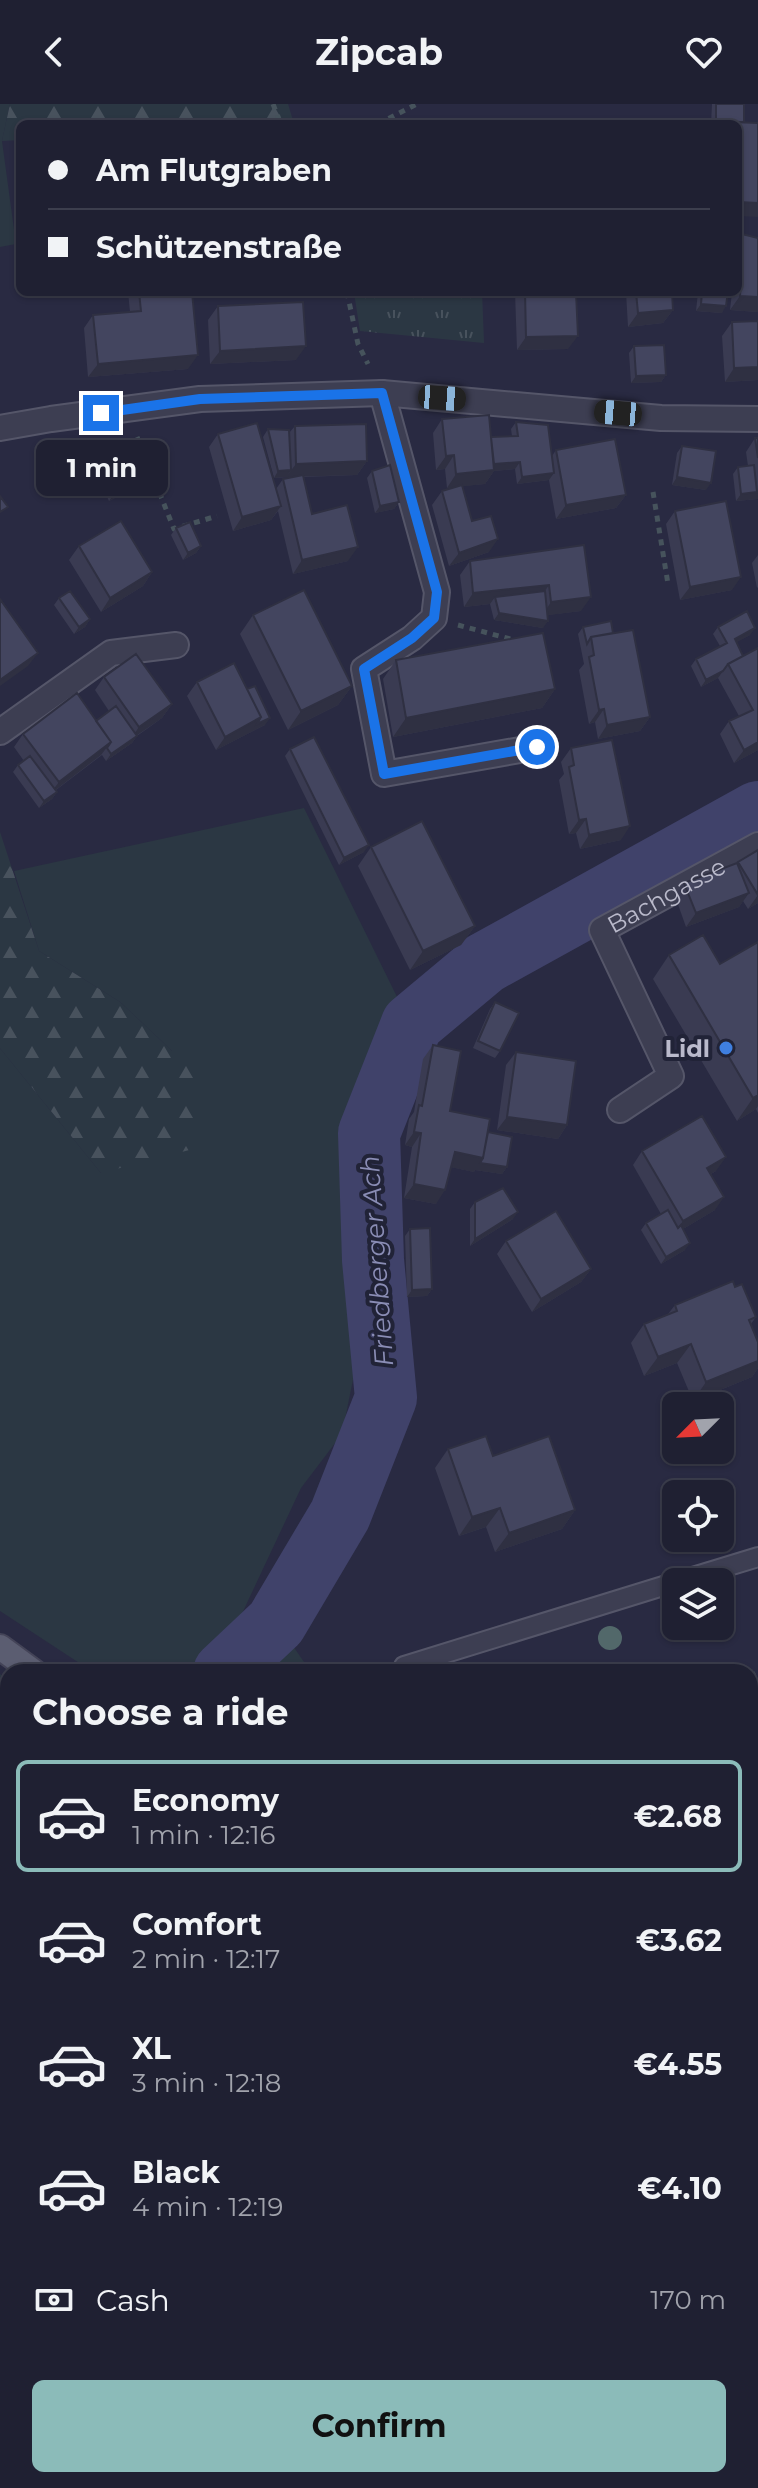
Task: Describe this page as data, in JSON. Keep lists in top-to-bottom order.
{
  "streets": {
    "street": ["Bachgasse"]
  },
  "water": ["Friedberger Ach"],
  "places": ["Lidl"],
  "north": "bottom left",
  "page": {
    "header": "Zipcab",
    "banner": ["Am Flutgraben", "Schützenstraße"],
    "bubble": "1 min",
    "heading": "Choose a ride",
    "list": [
      {
        "name": "Economy",
        "note": "1 min · 12:16",
        "value": "€2.68"
      },
      {
        "name": "Comfort",
        "note": "2 min · 12:17",
        "value": "€3.62"
      },
      {
        "name": "XL",
        "note": "3 min · 12:18",
        "value": "€4.55"
      },
      {
        "name": "Black",
        "note": "4 min · 12:19",
        "value": "€4.10"
      }
    ],
    "pay": ["Cash", "170 m"],
    "buttons": "Confirm"
  }
}
